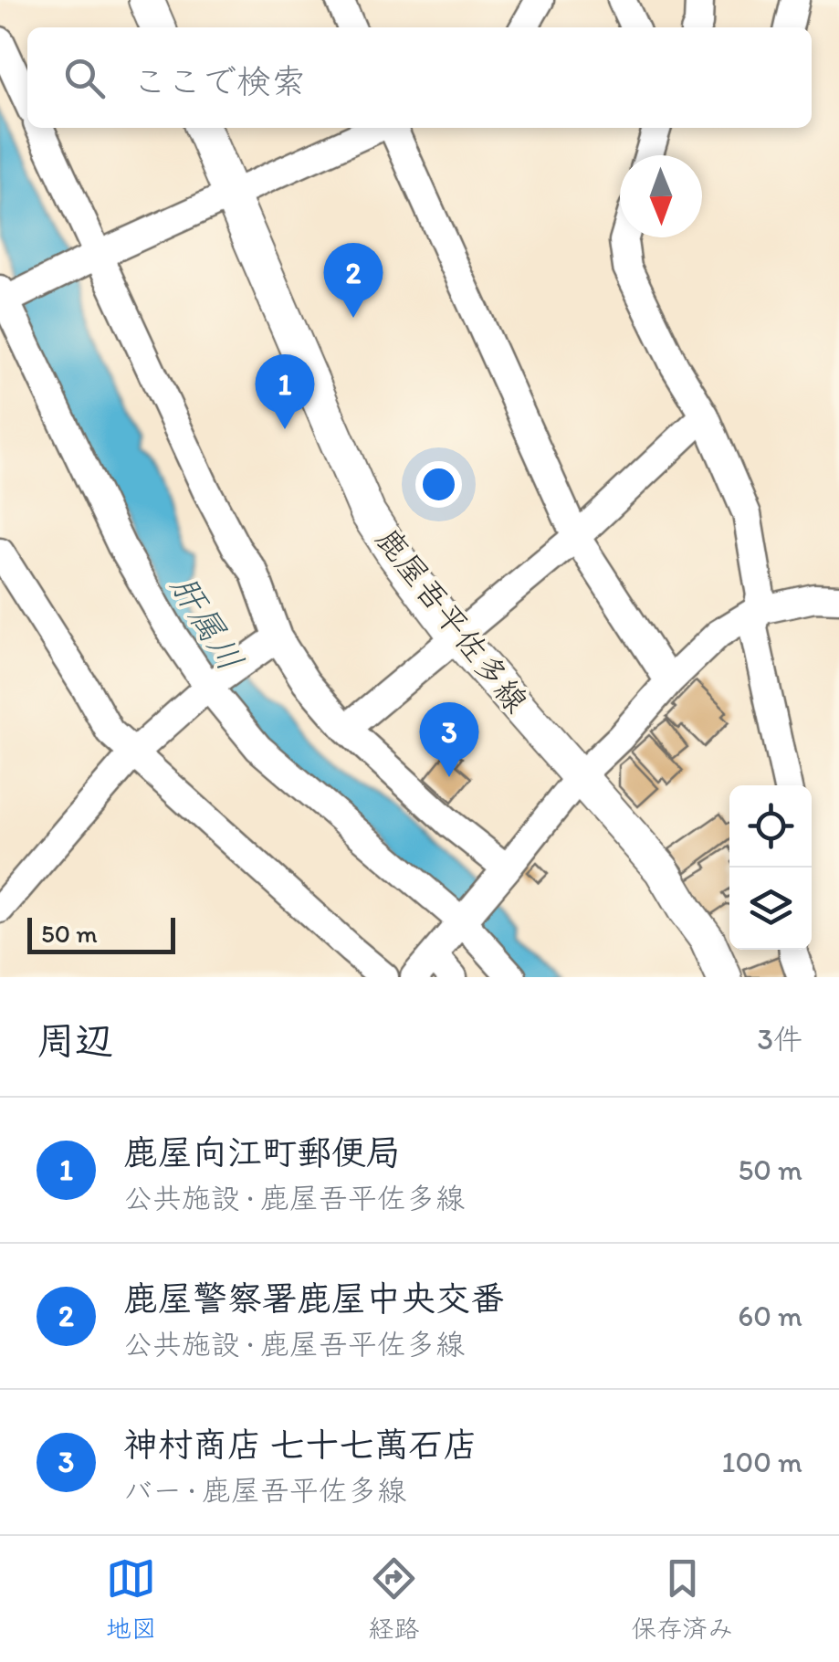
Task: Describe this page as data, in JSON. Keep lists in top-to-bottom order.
{
  "streets": {
    "main road": ["鹿屋吾平佐多線"]
  },
  "water": ["肝属川"],
  "scale_bar": "50 m",
  "north": "bottom",
  "page": {
    "search": "ここで検索",
    "pins": ["2", "1", "3"],
    "scale": "50 m",
    "heading": ["周辺", "3件"],
    "list": [
      {
        "mark": "1",
        "name": "鹿屋向江町郵便局",
        "note": "公共施設 · 鹿屋吾平佐多線",
        "value": "50 m"
      },
      {
        "mark": "2",
        "name": "鹿屋警察署鹿屋中央交番",
        "note": "公共施設 · 鹿屋吾平佐多線",
        "value": "60 m"
      },
      {
        "mark": "3",
        "name": "神村商店 七十七萬石店",
        "note": "バー · 鹿屋吾平佐多線",
        "value": "100 m"
      }
    ],
    "nav": ["地図", "経路", "保存済み"]
  }
}
